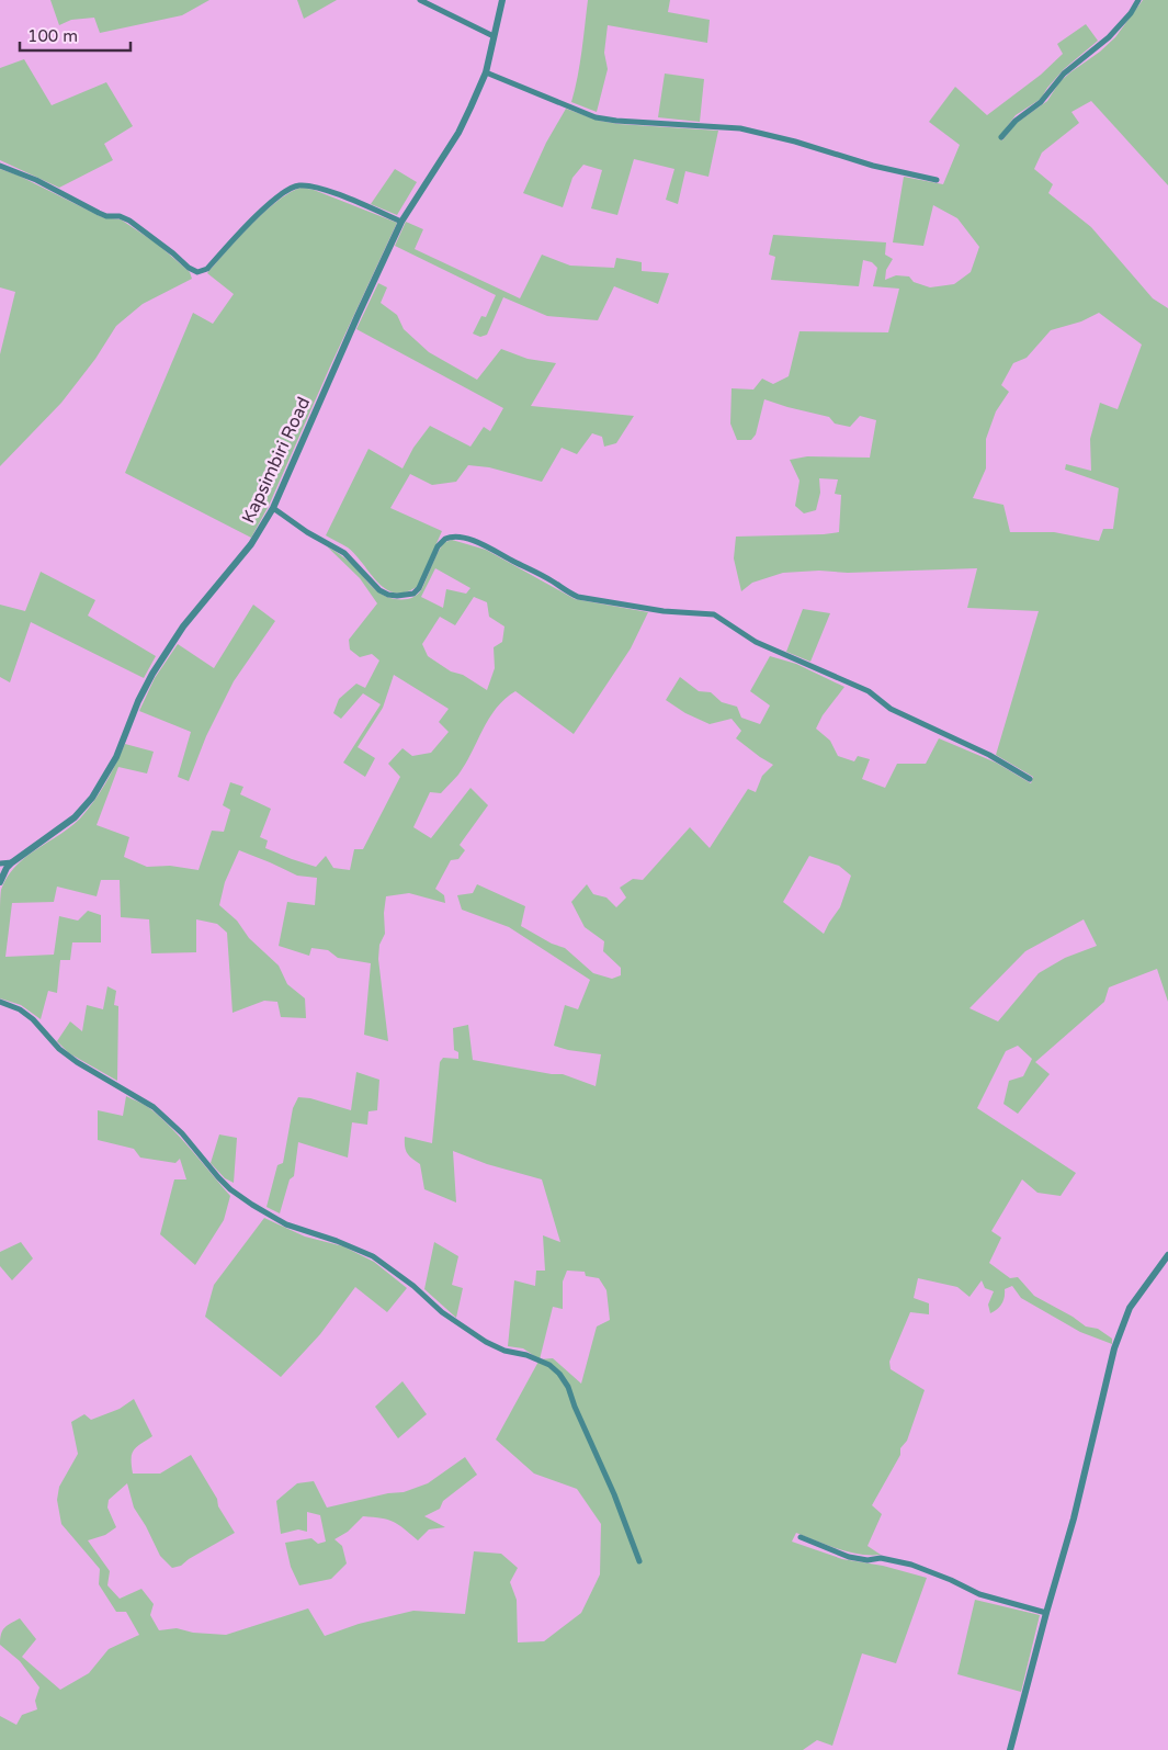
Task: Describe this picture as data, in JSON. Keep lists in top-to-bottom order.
{
  "streets": {
    "street": ["Kapsimbiri Road"]
  },
  "scale_bar": "100 m"
}
